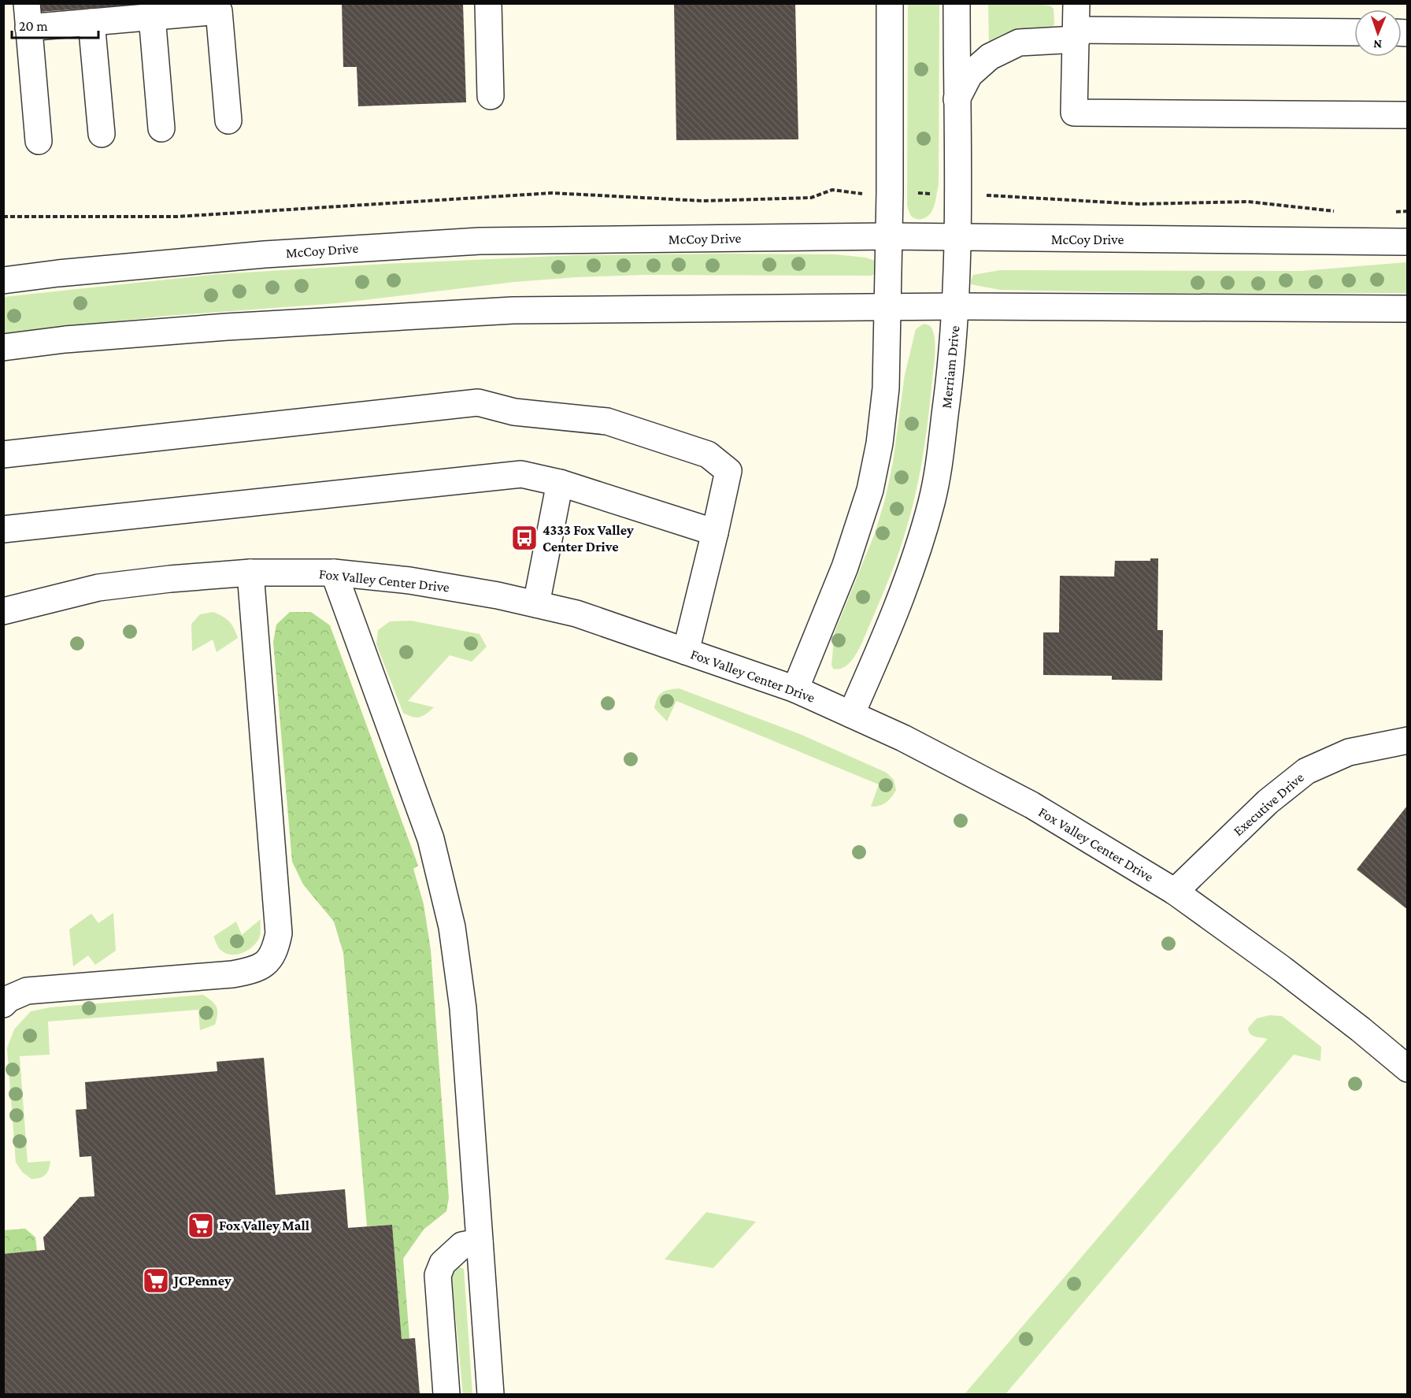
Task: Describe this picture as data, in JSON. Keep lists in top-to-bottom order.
{
  "streets": {
    "street": [
      "McCoy Drive",
      "Merriam Drive",
      "Fox Valley Center Drive",
      "Executive Drive"
    ]
  },
  "crossings": [
    ["McCoy Drive", "Merriam Drive"],
    ["Merriam Drive", "Fox Valley Center Drive"],
    ["Fox Valley Center Drive", "Executive Drive"]
  ],
  "places": {
    "bus stop": ["4333 Fox Valley Center Drive"],
    "supermarket": ["Fox Valley Mall", "JCPenney"]
  },
  "scale_bar": "20 m",
  "north": "bottom"
}
